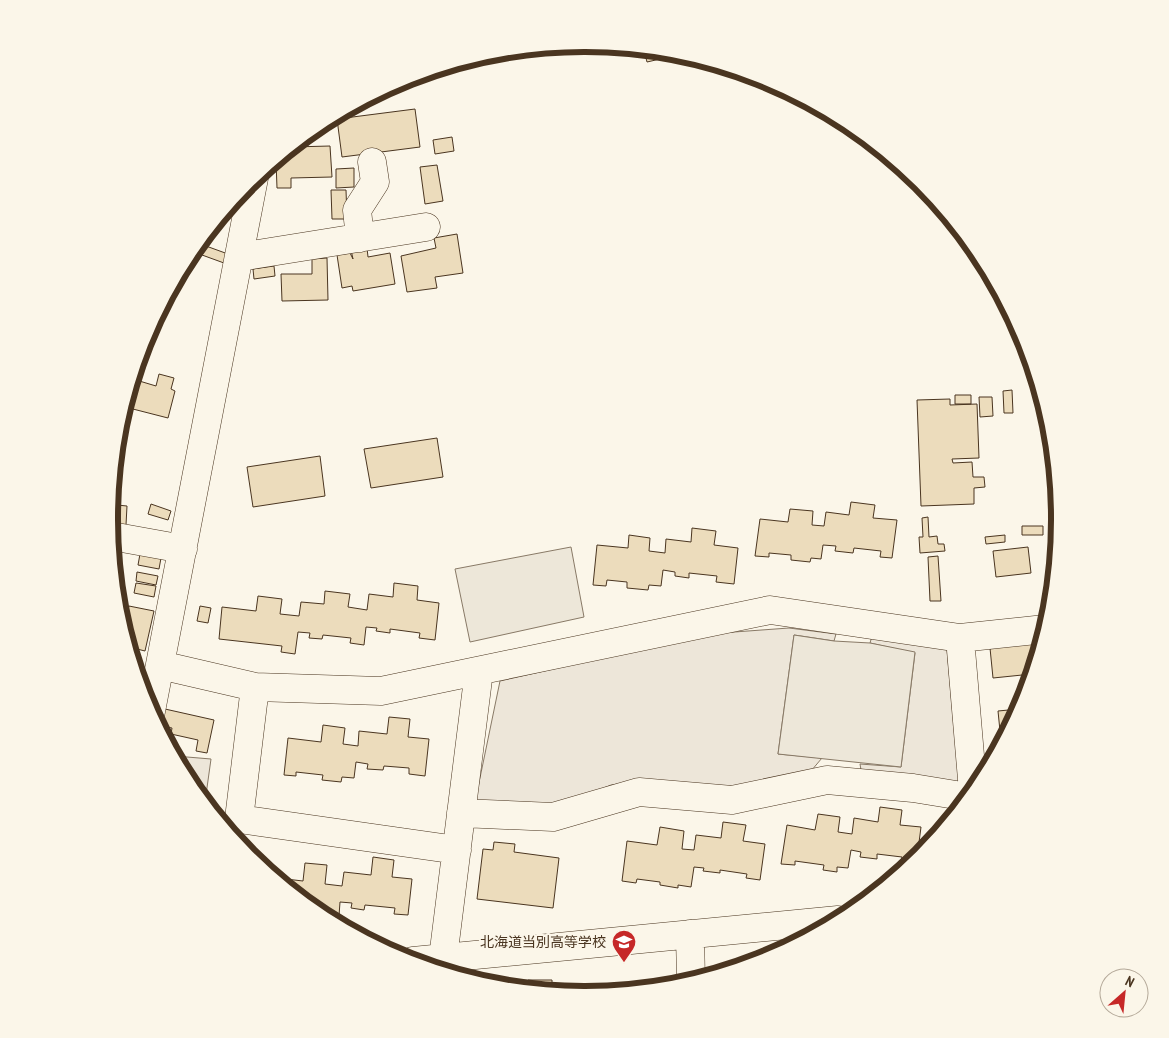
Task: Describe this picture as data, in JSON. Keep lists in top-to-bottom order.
{
  "places": {
    "school or university": ["北海道当別高等学校"]
  },
  "north": "top right"
}
